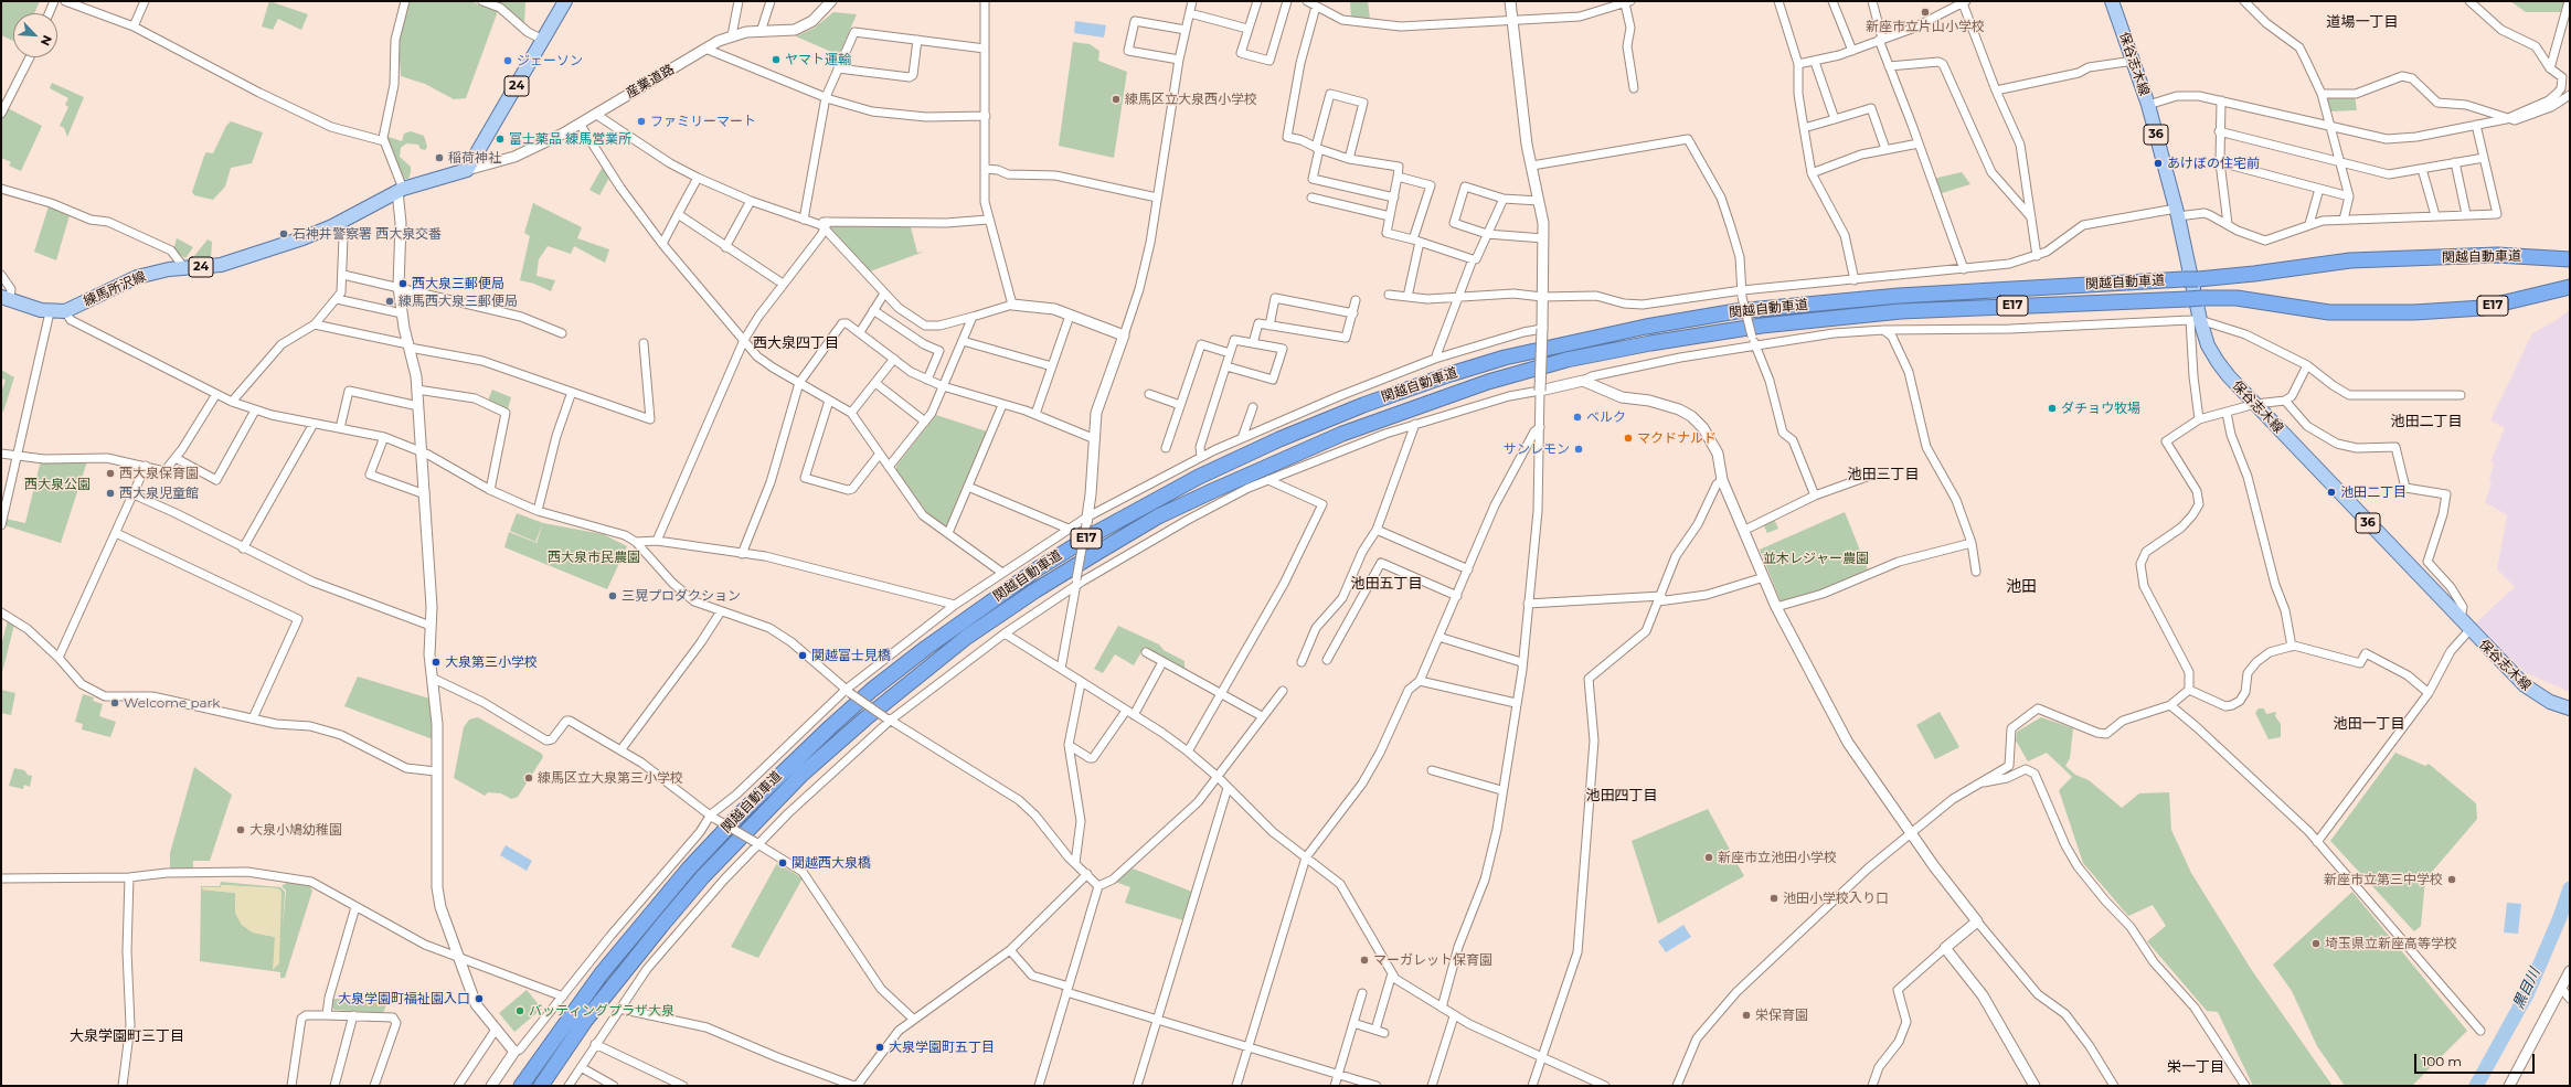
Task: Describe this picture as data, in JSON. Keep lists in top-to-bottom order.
{
  "streets": {
    "highway": ["関越自動車道", "E17"],
    "main road": [
      "保谷志木線",
      "24",
      "36",
      "練馬所沢線"
    ],
    "street": ["産業道路"]
  },
  "crossings": [
    ["産業道路", "24"],
    ["産業道路", "練馬所沢線"],
    ["24", "練馬所沢線"]
  ],
  "districts": [
    "道場一丁目",
    "西大泉四丁目",
    "池田二丁目",
    "池田三丁目",
    "池田五丁目",
    "池田",
    "池田一丁目",
    "池田四丁目",
    "大泉学園町三丁目",
    "栄一丁目"
  ],
  "water": ["黒目川"],
  "parks": ["西大泉公園", "西大泉市民農園", "並木レジャー農園"],
  "places": [
    "新座市立片山小学校",
    "ヤマト運輸",
    "ジェーソン",
    "練馬区立大泉西小学校",
    "ファミリーマート",
    "富士薬品 練馬営業所",
    "稲荷神社",
    "あけぼの住宅前",
    "石神井警察署 西大泉交番",
    "西大泉三郵便局",
    "練馬西大泉三郵便局",
    "ダチョウ牧場",
    "ベルク",
    "マクドナルド",
    "サンレモン",
    "西大泉保育園",
    "池田二丁目",
    "西大泉児童館",
    "三晃プロダクション",
    "関越富士見橋",
    "大泉第三小学校",
    "Welcome park",
    "練馬区立大泉第三小学校",
    "大泉小鳩幼稚園",
    "新座市立池田小学校",
    "関越西大泉橋",
    "新座市立第三中学校",
    "池田小学校入り口",
    "埼玉県立新座高等学校",
    "マーガレット保育園",
    "大泉学園町福祉園入口",
    "バッティングプラザ大泉",
    "栄保育園",
    "大泉学園町五丁目"
  ],
  "scale_bar": "100 m",
  "north": "bottom right"
}
